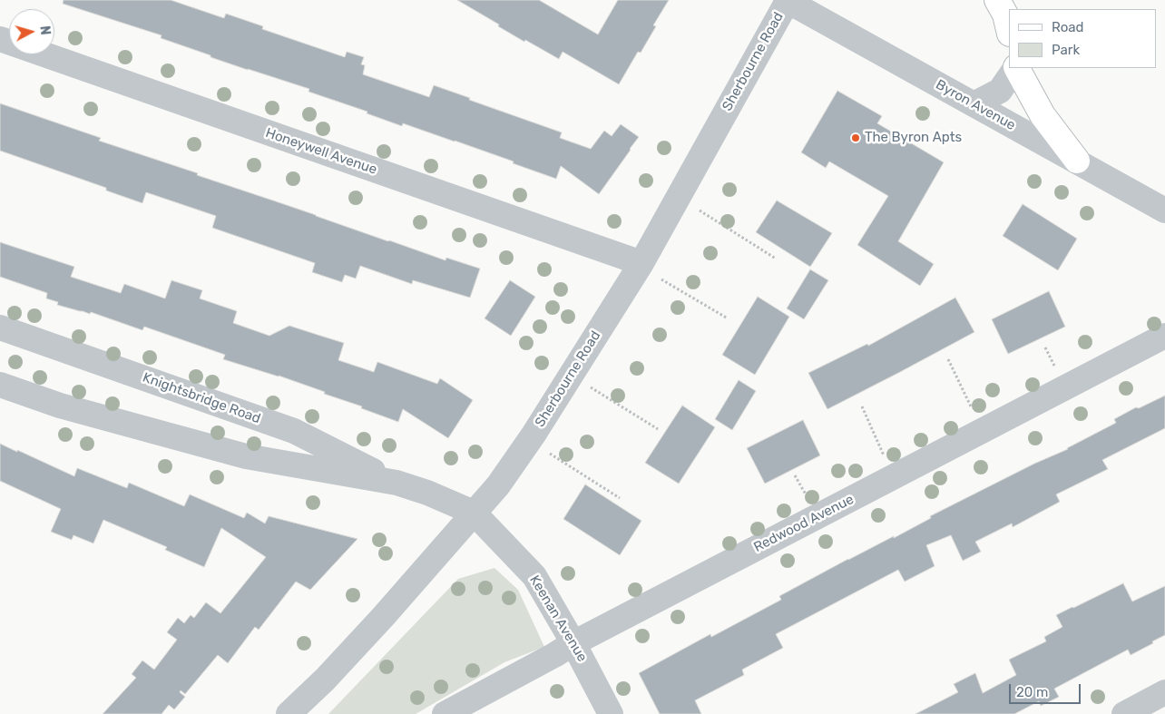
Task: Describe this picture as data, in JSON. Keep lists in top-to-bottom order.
{
  "streets": {
    "street": [
      "Sherbourne Road",
      "Byron Avenue",
      "Honeywell Avenue",
      "Knightsbridge Road",
      "Redwood Avenue",
      "Keenan Avenue"
    ]
  },
  "crossings": [
    ["Sherbourne Road", "Byron Avenue"],
    ["Sherbourne Road", "Honeywell Avenue"],
    ["Sherbourne Road", "Knightsbridge Road"],
    ["Sherbourne Road", "Keenan Avenue"],
    ["Knightsbridge Road", "Keenan Avenue"],
    ["Redwood Avenue", "Keenan Avenue"]
  ],
  "places": ["The Byron Apts"],
  "legend": ["Road", "Park"],
  "scale_bar": "20 m",
  "north": "right"
}
